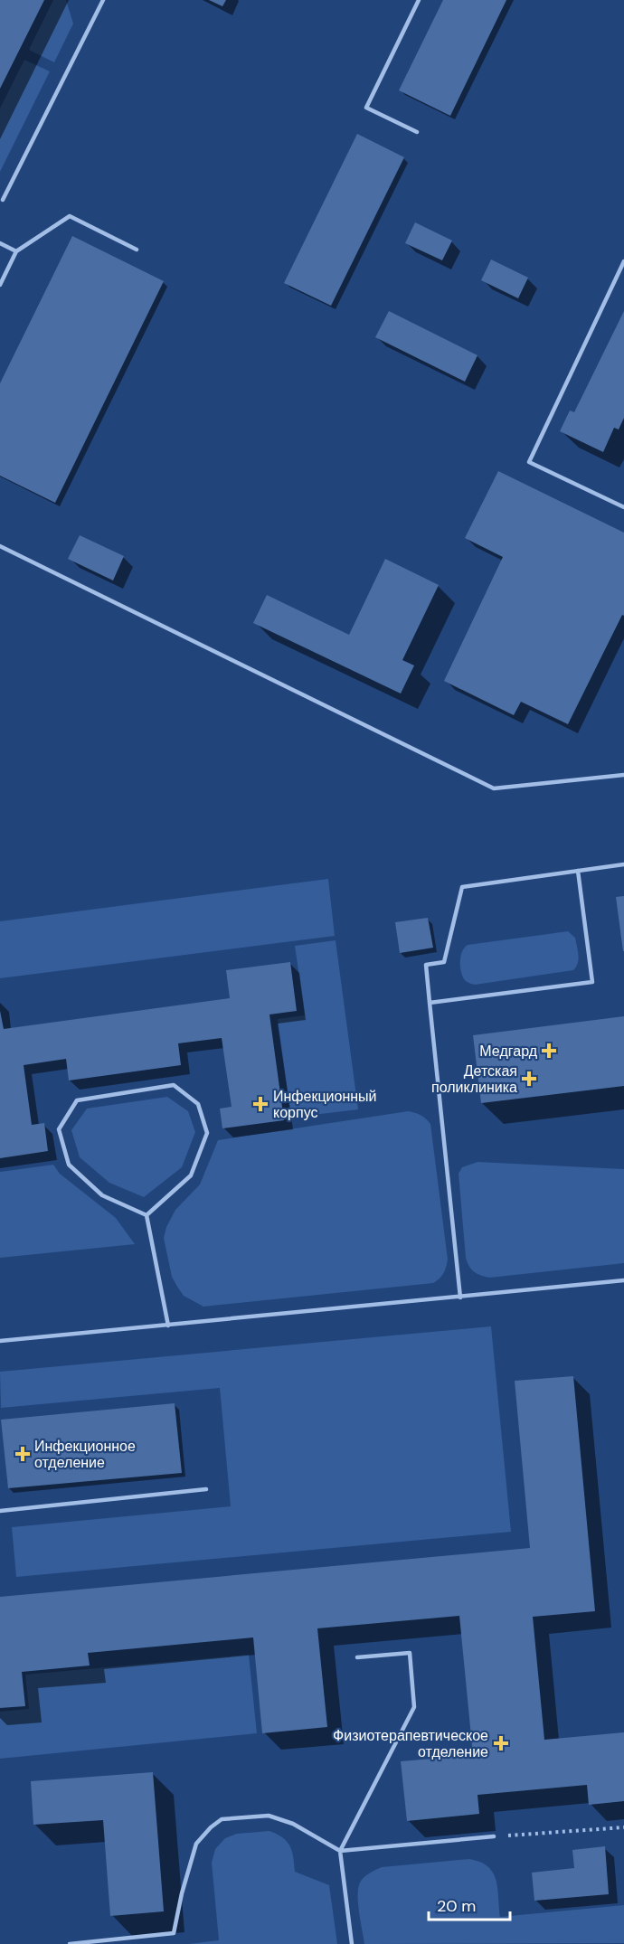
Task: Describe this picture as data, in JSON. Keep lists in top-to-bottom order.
{
  "places": {
    "health": [
      "Медгард",
      "Детская поликлиника",
      "Инфекционный корпус",
      "Инфекционное отделение",
      "Физиотерапевтическое отделение"
    ]
  },
  "scale_bar": "20 m"
}
